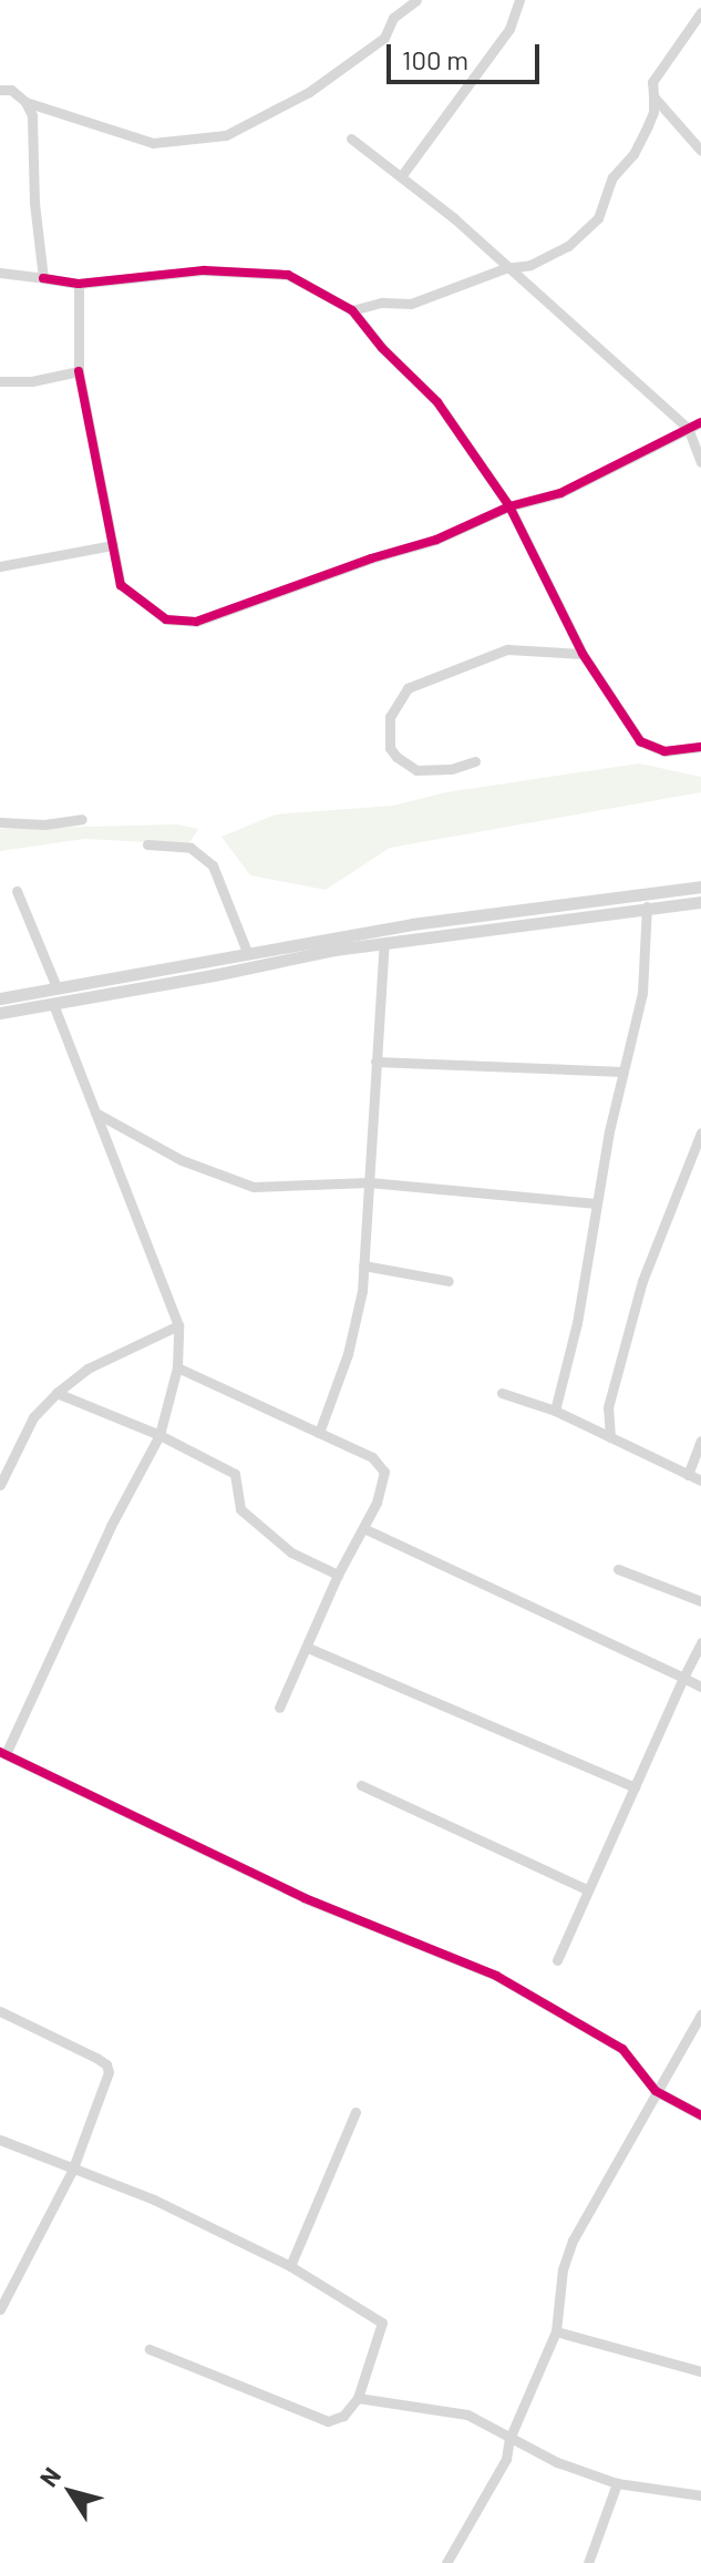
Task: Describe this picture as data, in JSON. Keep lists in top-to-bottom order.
{
  "scale_bar": "100 m",
  "north": "top left"
}
